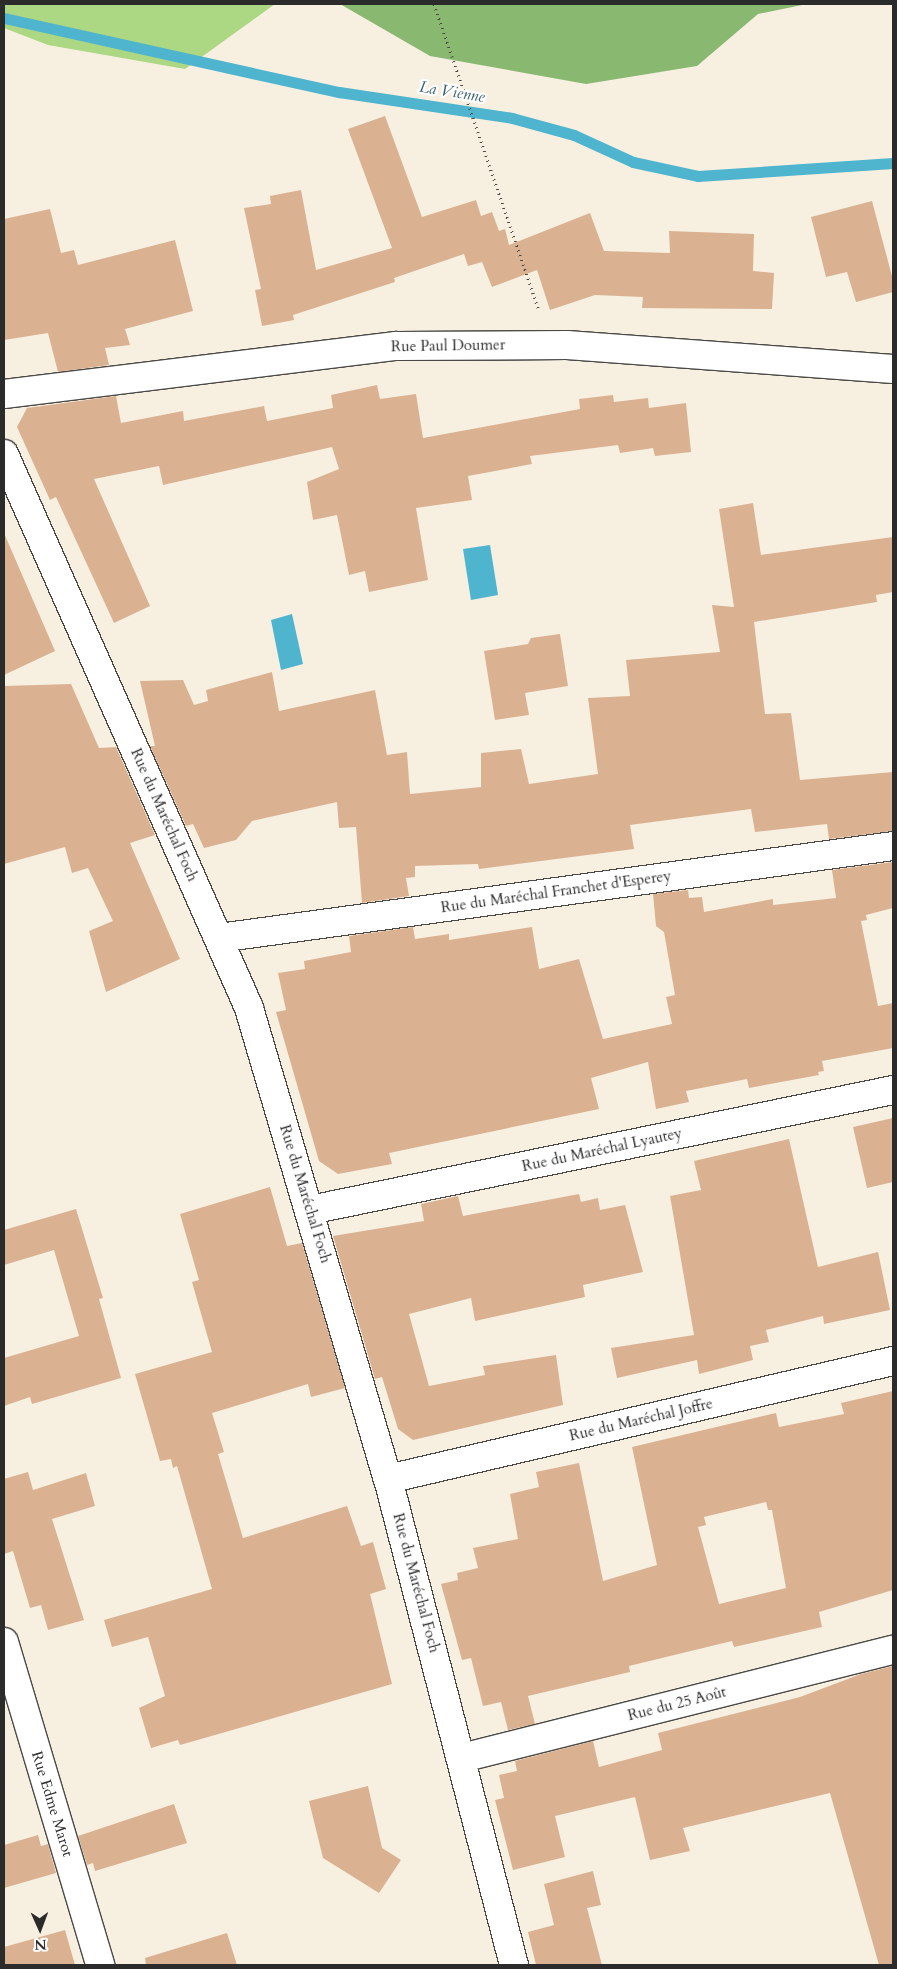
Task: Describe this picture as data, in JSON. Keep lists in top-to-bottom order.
{
  "streets": {
    "street": [
      "Rue Paul Doumer",
      "Rue du Maréchal Foch",
      "Rue du Maréchal Franchet d'Esperey",
      "Rue du Maréchal Lyautey",
      "Rue du Maréchal Joffre",
      "Rue du 25 Août",
      "Rue Edme Marot"
    ]
  },
  "crossings": [
    ["Rue du Maréchal Foch", "Rue du Maréchal Franchet d'Esperey"],
    ["Rue du Maréchal Foch", "Rue du Maréchal Lyautey"],
    ["Rue du Maréchal Foch", "Rue du Maréchal Joffre"],
    ["Rue du Maréchal Foch", "Rue du 25 Août"]
  ],
  "water": ["La Vienne"],
  "north": "bottom"
}
